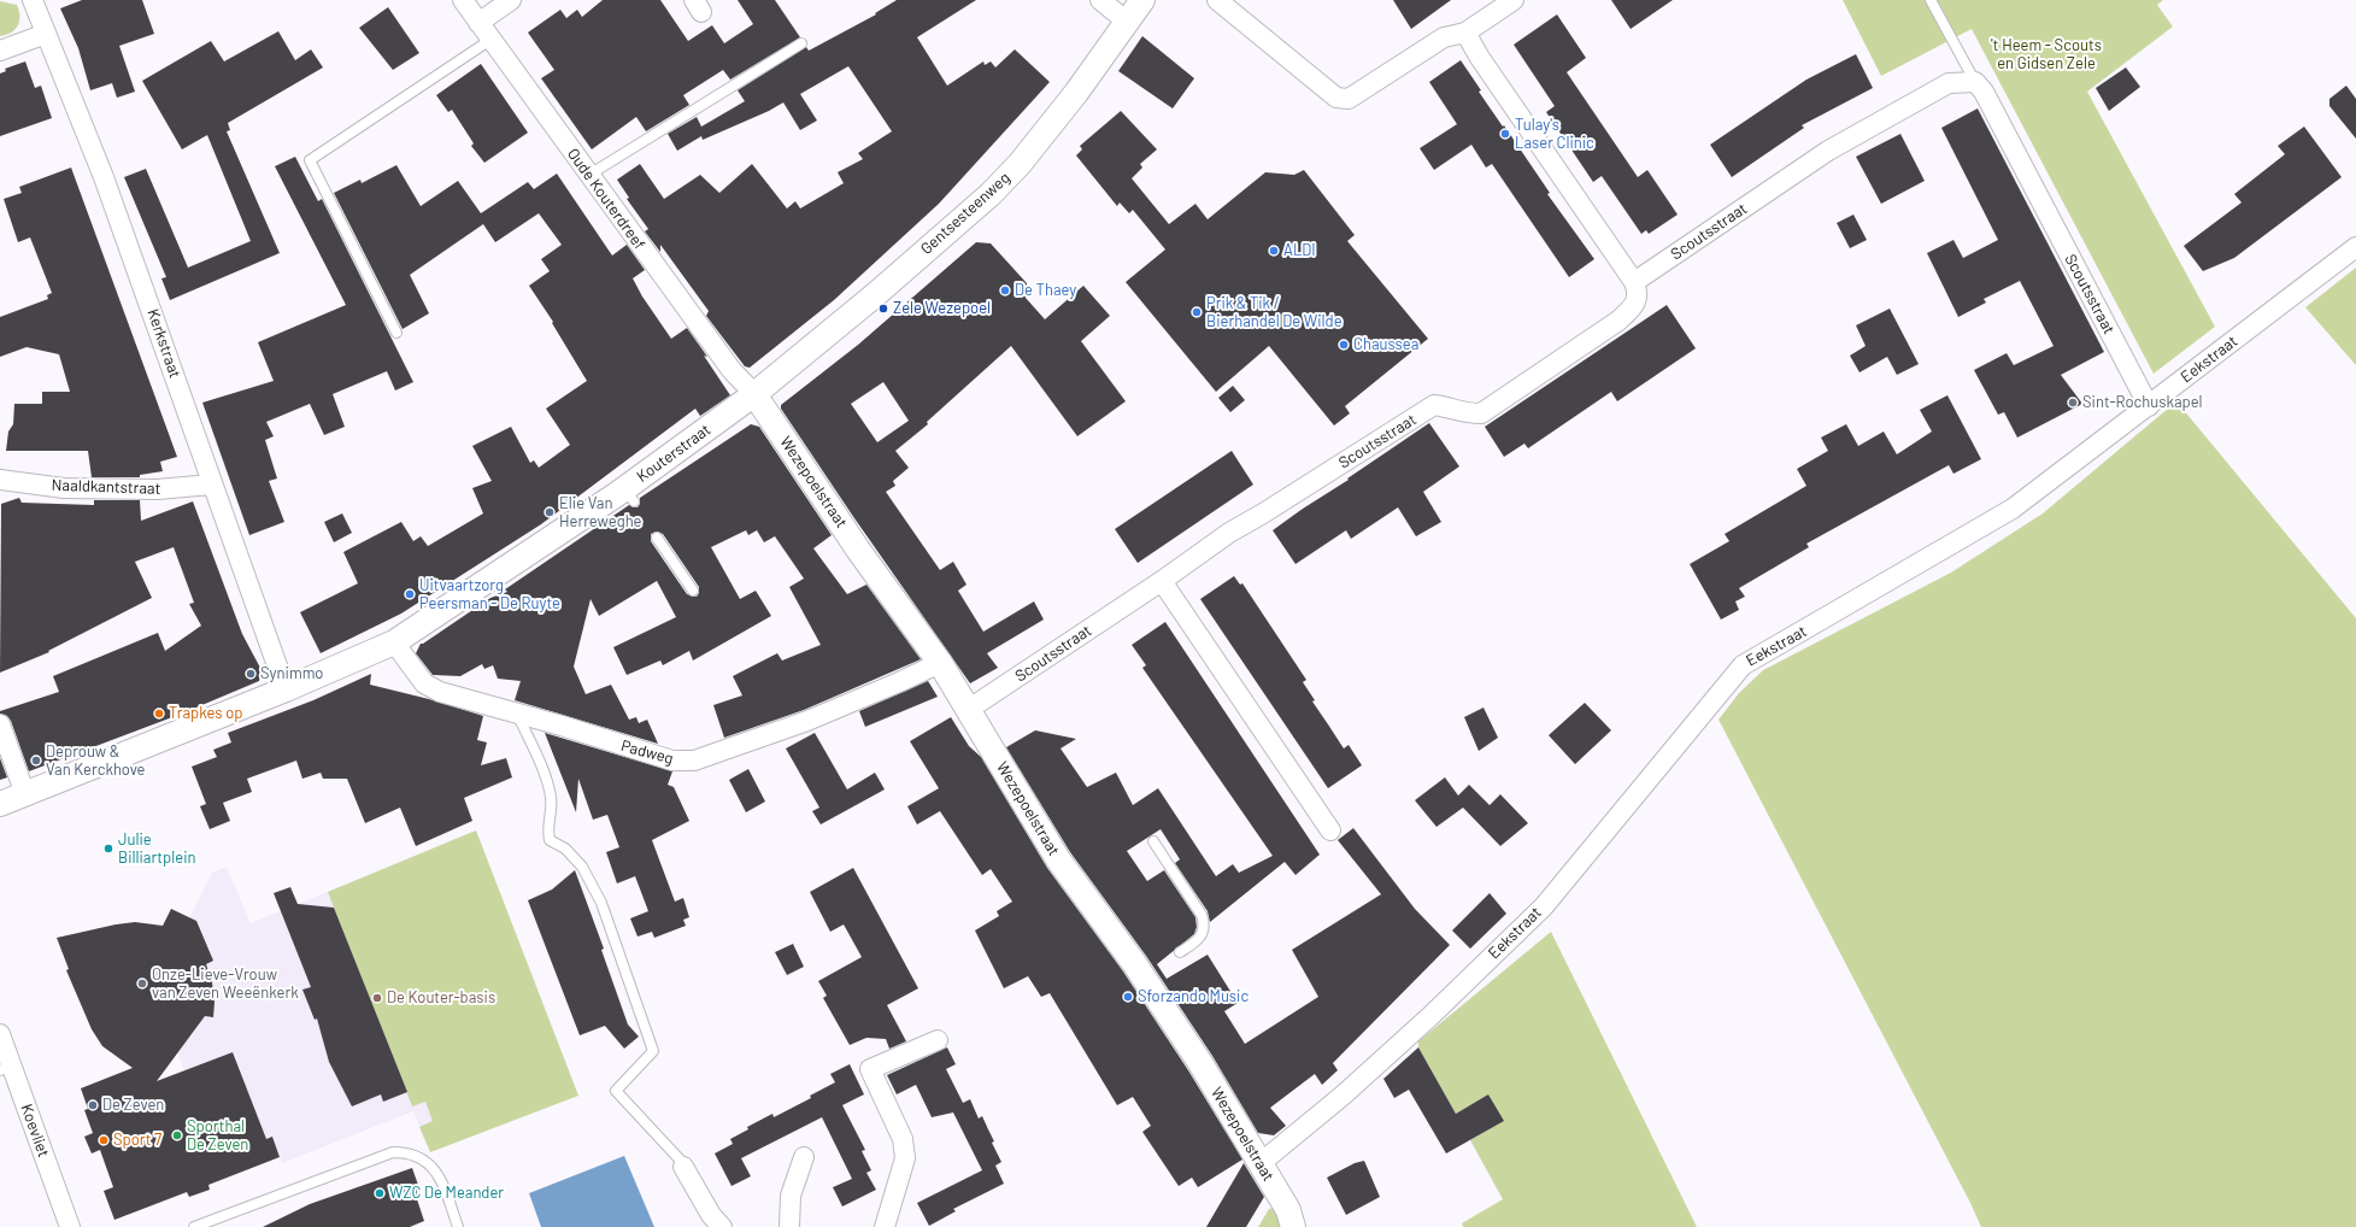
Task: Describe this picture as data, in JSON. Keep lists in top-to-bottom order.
{
  "streets": {
    "street": [
      "Oude Kouterdreef",
      "Gentsesteenweg",
      "Scoutsstraat",
      "Kerkstraat",
      "Eekstraat",
      "Kouterstraat",
      "Wezepoelstraat",
      "Naaldkantstraat",
      "Padweg",
      "Koevliet"
    ]
  },
  "crossings": [
    ["Oude Kouterdreef", "Gentsesteenweg"],
    ["Oude Kouterdreef", "Kouterstraat"],
    ["Oude Kouterdreef", "Wezepoelstraat"],
    ["Gentsesteenweg", "Kouterstraat"],
    ["Gentsesteenweg", "Wezepoelstraat"],
    ["Scoutsstraat", "Eekstraat"],
    ["Scoutsstraat", "Wezepoelstraat"],
    ["Kerkstraat", "Kouterstraat"],
    ["Kerkstraat", "Naaldkantstraat"],
    ["Eekstraat", "Wezepoelstraat"],
    ["Kouterstraat", "Wezepoelstraat"],
    ["Kouterstraat", "Padweg"],
    ["Wezepoelstraat", "Padweg"]
  ],
  "parks": ["'t Heem - Scouts en Gidsen Zele"],
  "places": [
    "Tulay's Laser Clinic",
    "ALDI",
    "De Thaey",
    "Zele Wezepoel",
    "Prik & Tik / Bierhandel De Wilde",
    "Chaussea",
    "Sint-Rochuskapel",
    "Elie Van Herreweghe",
    "Uitvaartzorg Peersman - De Ruyte",
    "Synimmo",
    "Trapkes op",
    "Deprouw & Van Kerckhove",
    "Julie Billiartplein",
    "Onze-Lieve-Vrouw van Zeven Weeënkerk",
    "Sforzando Music",
    "De Kouter-basis",
    "De Zeven",
    "Sporthal De Zeven",
    "Sport 7",
    "WZC De Meander"
  ]
}
